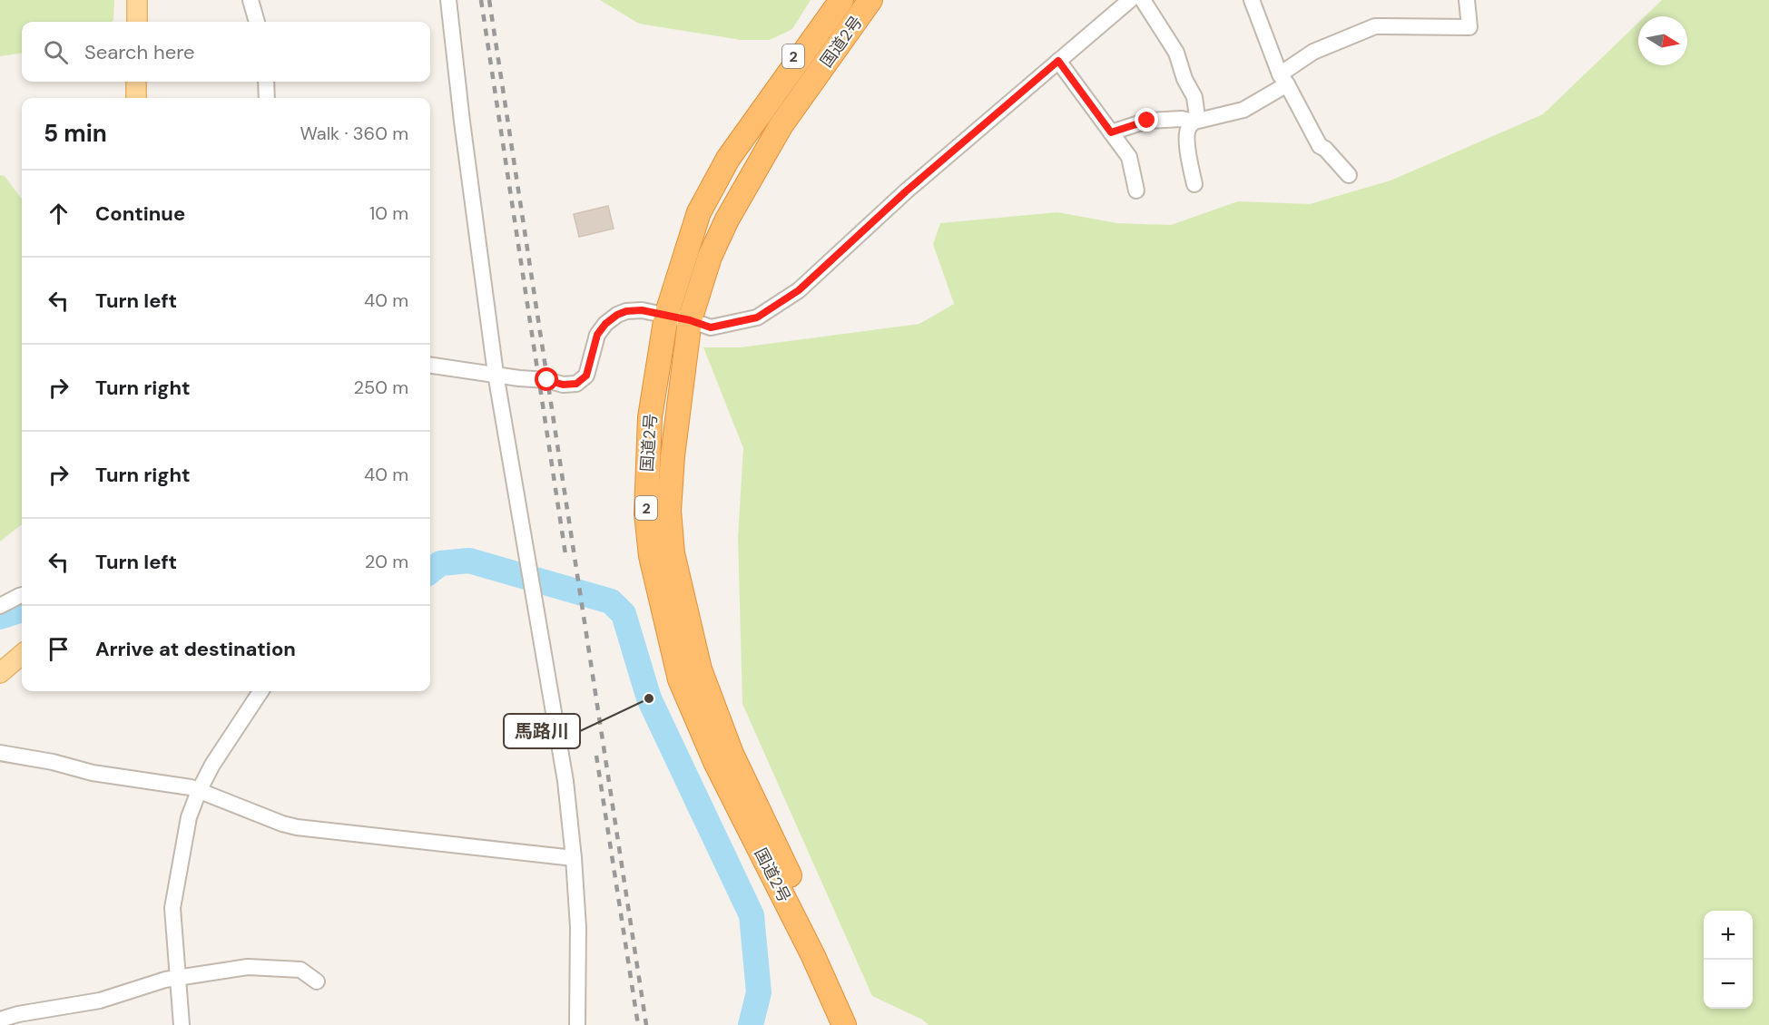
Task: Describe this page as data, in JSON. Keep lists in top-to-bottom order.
{
  "streets": {
    "highway": ["国道2号", "2"]
  },
  "crossings": [
    ["国道2号", "2"]
  ],
  "places": ["馬路川"],
  "north": "right",
  "page": {
    "search": "Search here",
    "heading": ["5 min", "Walk · 360 m"],
    "list": [
      ["Continue", "10 m"],
      ["Turn left", "40 m"],
      ["Turn right", "250 m"],
      ["Turn right", "40 m"],
      ["Turn left", "20 m"],
      "Arrive at destination"
    ],
    "map_buttons": ["+", "−"]
  }
}
